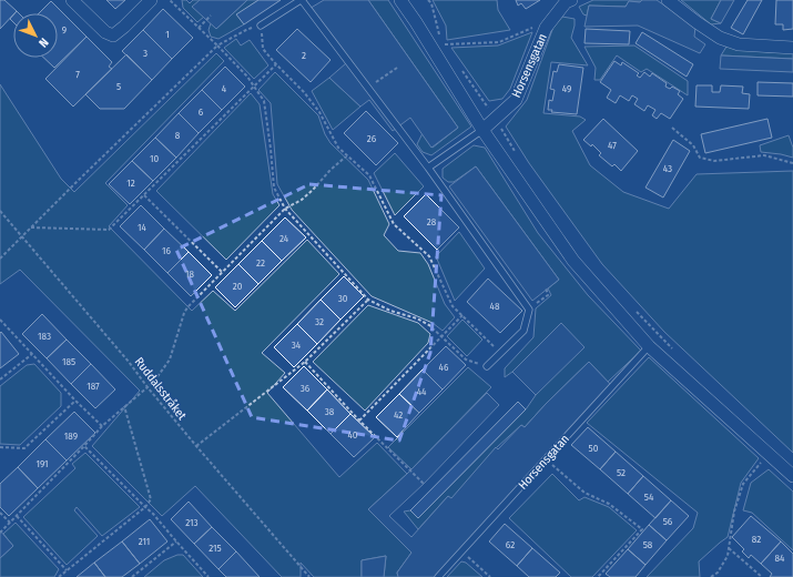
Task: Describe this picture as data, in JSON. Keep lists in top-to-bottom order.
{
  "streets": {
    "street": ["Horsensgatan"],
    "path": ["Ruddalsstråket"]
  },
  "house_numbers": [
    "9",
    "1",
    "3",
    "2",
    "7",
    "5",
    "4",
    "49",
    "6",
    "8",
    "26",
    "47",
    "10",
    "43",
    "12",
    "28",
    "14",
    "24",
    "16",
    "22",
    "18",
    "20",
    "30",
    "48",
    "32",
    "183",
    "34",
    "185",
    "46",
    "187",
    "36",
    "44",
    "38",
    "42",
    "40",
    "189",
    "50",
    "191",
    "52",
    "54",
    "56",
    "213",
    "82",
    "211",
    "62",
    "58",
    "215",
    "84"
  ],
  "north": "bottom right"
}
